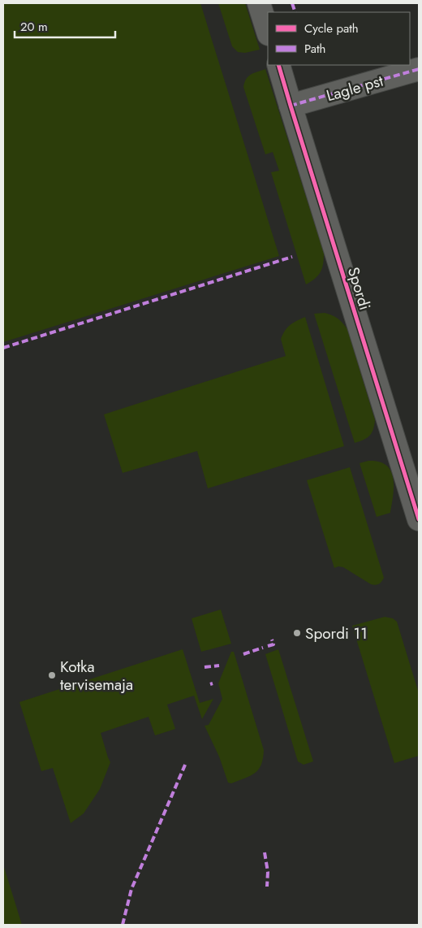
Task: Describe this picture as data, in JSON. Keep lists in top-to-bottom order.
{
  "streets": {
    "street": ["Lagle pst", "Spordi"]
  },
  "crossings": [
    ["Lagle pst", "Spordi"]
  ],
  "places": ["Spordi 11", "Kotka tervisemaja"],
  "legend": ["Cycle path", "Path"],
  "scale_bar": "20 m"
}
